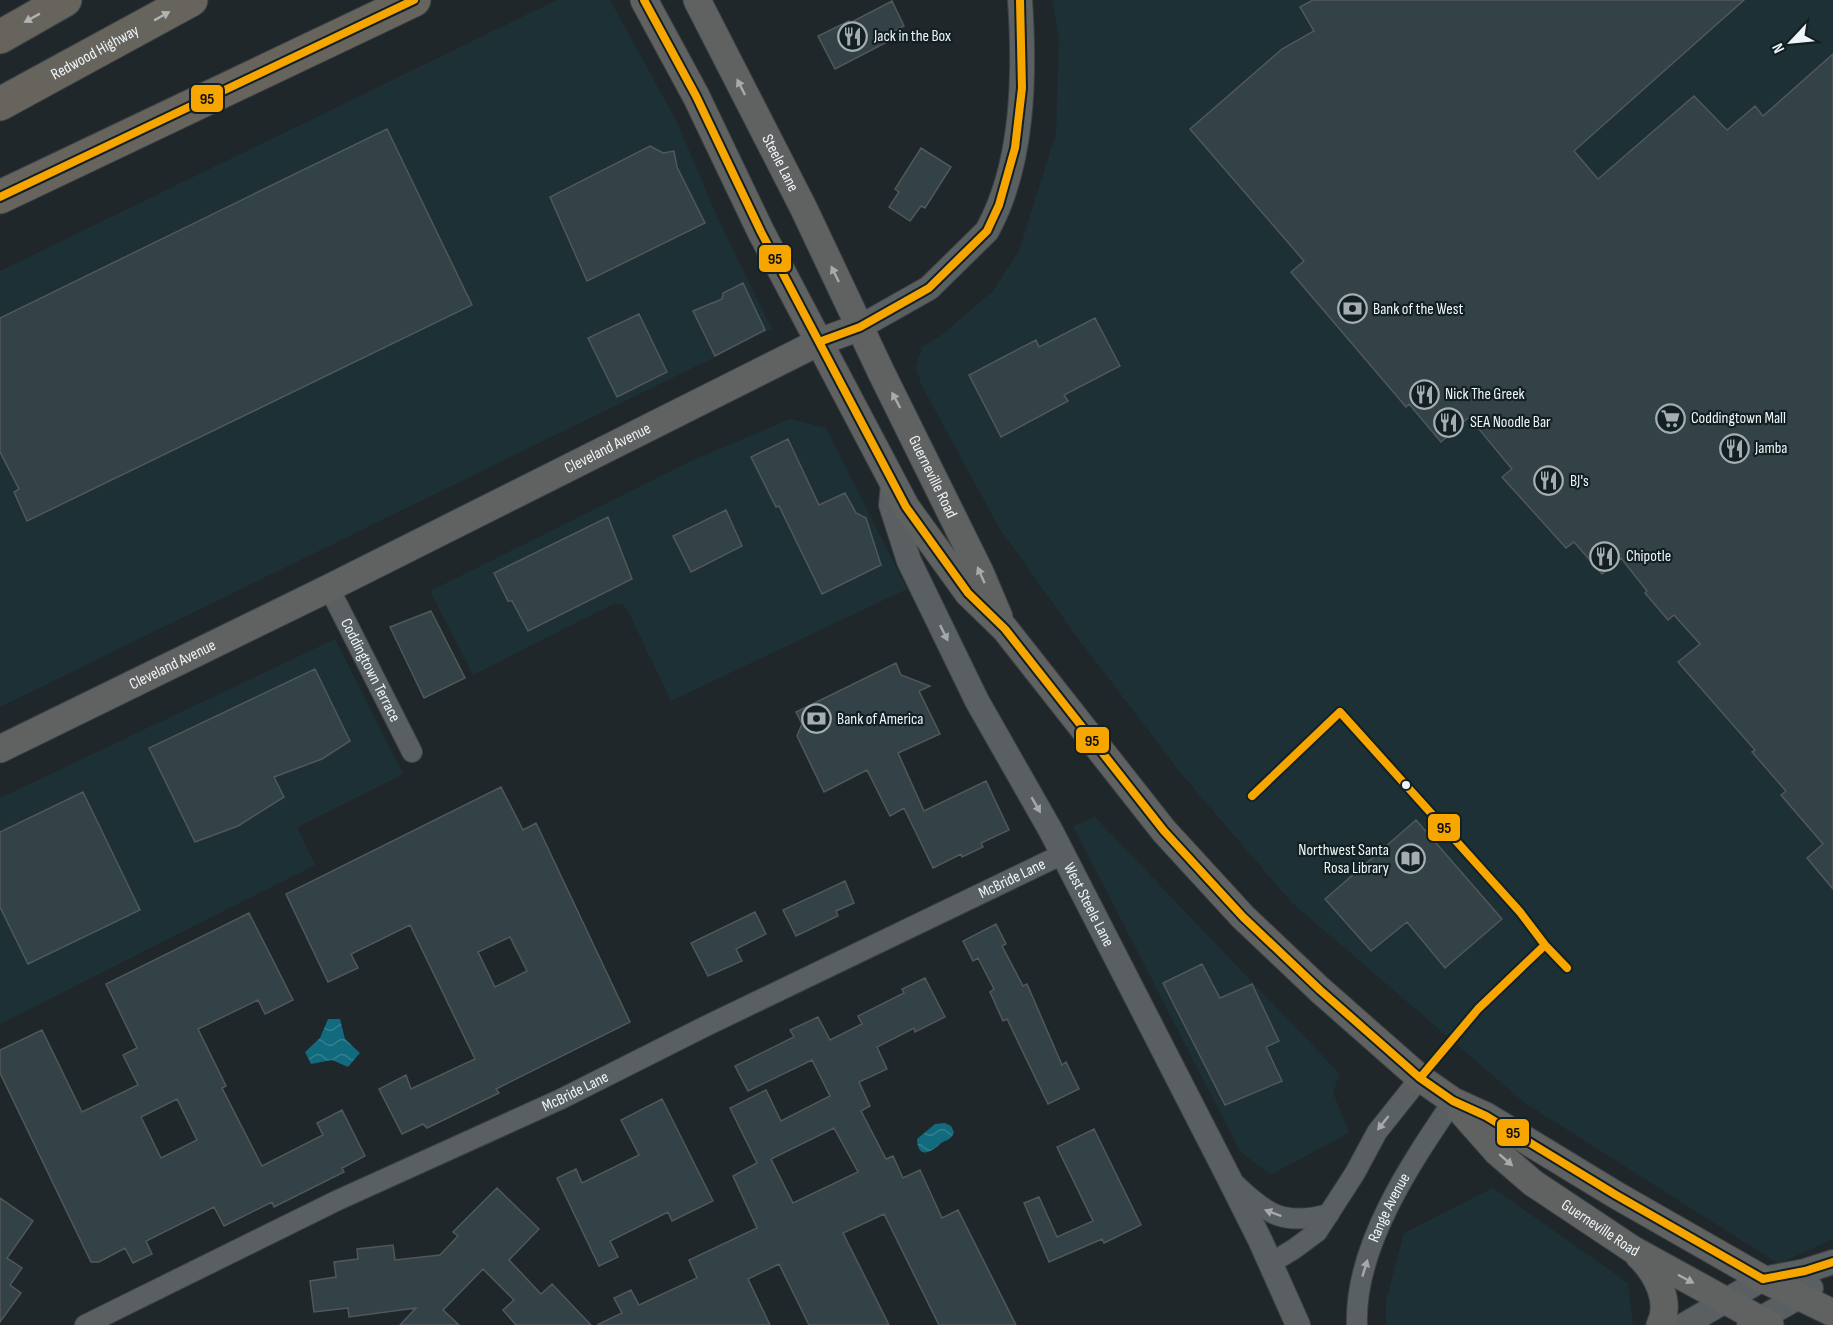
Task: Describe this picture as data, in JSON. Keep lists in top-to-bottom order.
{
  "streets": {
    "highway": ["Redwood Highway"],
    "main road": ["Steele Lane", "Cleveland Avenue", "Guerneville Road"],
    "street": [
      "Coddingtown Terrace",
      "McBride Lane",
      "West Steele Lane",
      "Range Avenue"
    ]
  },
  "crossings": [
    ["Steele Lane", "Cleveland Avenue"],
    ["Steele Lane", "Guerneville Road"],
    ["Cleveland Avenue", "Guerneville Road"],
    ["Cleveland Avenue", "Coddingtown Terrace"],
    ["Guerneville Road", "West Steele Lane"],
    ["Guerneville Road", "Range Avenue"],
    ["McBride Lane", "West Steele Lane"]
  ],
  "one_way": ["West Steele Lane"],
  "places": {
    "restaurant": [
      "Jack in the Box",
      "Nick The Greek",
      "SEA Noodle Bar",
      "Jamba",
      "BJ's",
      "Chipotle"
    ],
    "bank": ["Bank of the West", "Bank of America"],
    "supermarket": ["Coddingtown Mall"],
    "library": ["Northwest Santa Rosa Library"]
  },
  "lines": ["transit line 95"],
  "north": "bottom left"
}
